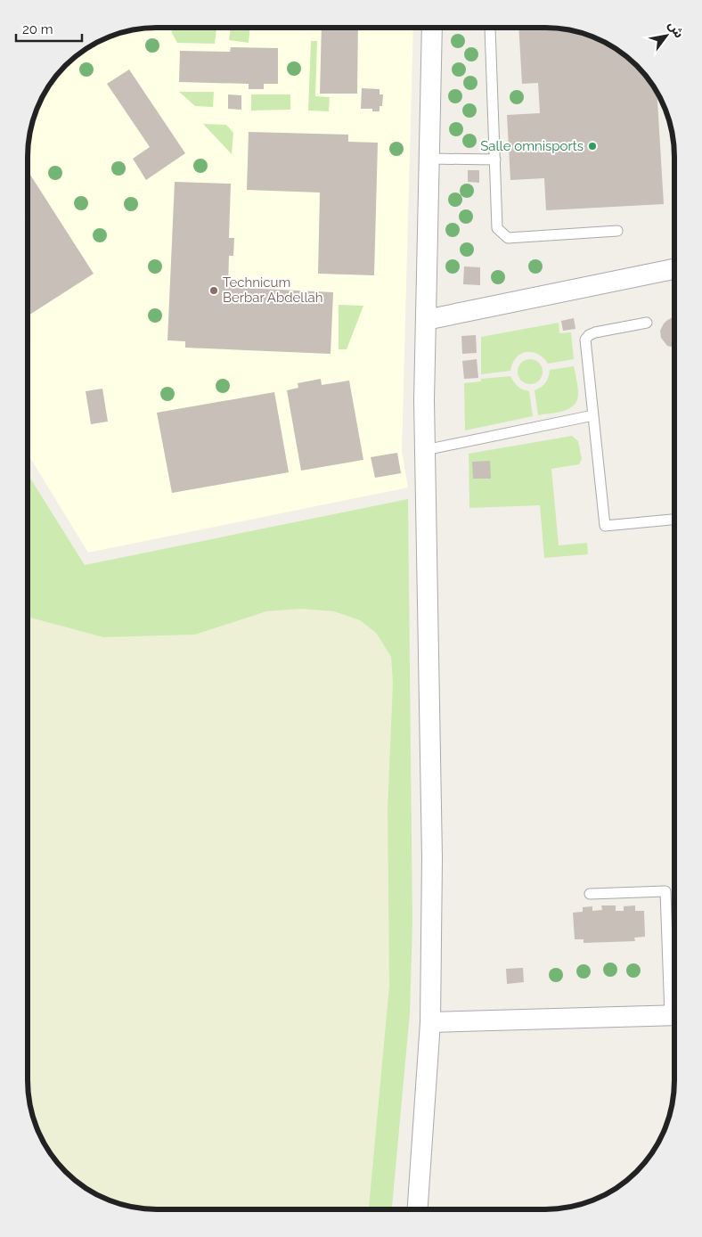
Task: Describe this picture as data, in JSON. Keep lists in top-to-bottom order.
{
  "places": ["Salle omnisports", "Technicum Berbar Abdellah"],
  "scale_bar": "20 m",
  "north": "top right"
}
